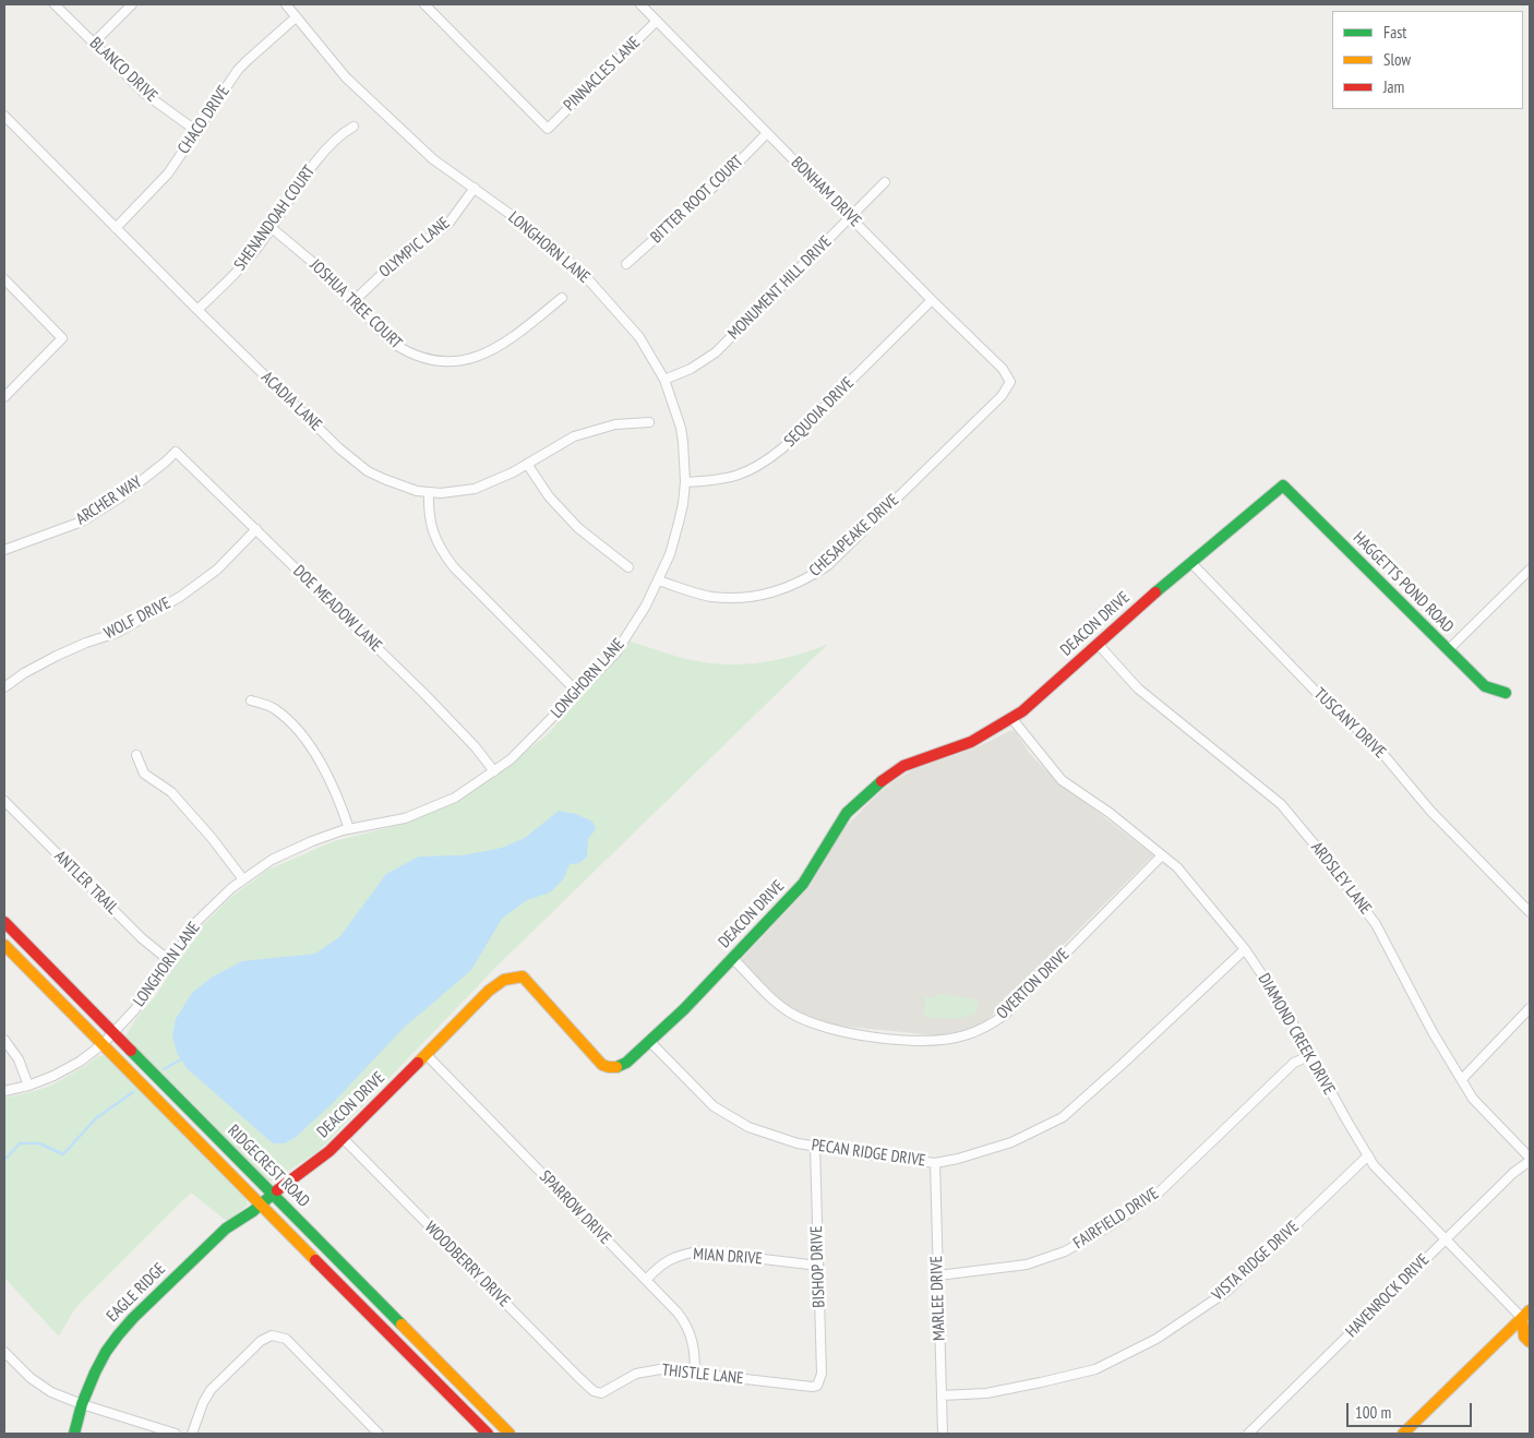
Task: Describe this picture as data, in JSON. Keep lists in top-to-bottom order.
{
  "streets": {
    "street": [
      "BLANCO DRIVE",
      "PINNACLES LANE",
      "CHACO DRIVE",
      "BONHAM DRIVE",
      "BITTER ROOT COURT",
      "SHENANDOAH COURT",
      "OLYMPIC LANE",
      "LONGHORN LANE",
      "MONUMENT HILL DRIVE",
      "JOSHUA TREE COURT",
      "ACADIA LANE",
      "SEQUOIA DRIVE",
      "ARCHER WAY",
      "CHESAPEAKE DRIVE",
      "HAGGETTS POND ROAD",
      "DOE MEADOW LANE",
      "WOLF DRIVE",
      "DEACON DRIVE",
      "TUSCANY DRIVE",
      "ARDSLEY LANE",
      "ANTLER TRAIL",
      "OVERTON DRIVE",
      "DIAMOND CREEK DRIVE",
      "PECAN RIDGE DRIVE",
      "RIDGECREST ROAD",
      "SPARROW DRIVE",
      "FAIRFIELD DRIVE",
      "MIAN DRIVE",
      "VISTA RIDGE DRIVE",
      "WOODBERRY DRIVE",
      "BISHOP DRIVE",
      "EAGLE RIDGE",
      "HAVENROCK DRIVE",
      "MARLEE DRIVE",
      "THISTLE LANE"
    ]
  },
  "crossings": [
    ["BLANCO DRIVE", "CHACO DRIVE"],
    ["PINNACLES LANE", "BONHAM DRIVE"],
    ["CHACO DRIVE", "LONGHORN LANE"],
    ["CHACO DRIVE", "ACADIA LANE"],
    ["BONHAM DRIVE", "BITTER ROOT COURT"],
    ["BONHAM DRIVE", "MONUMENT HILL DRIVE"],
    ["BONHAM DRIVE", "SEQUOIA DRIVE"],
    ["BONHAM DRIVE", "CHESAPEAKE DRIVE"],
    ["SHENANDOAH COURT", "JOSHUA TREE COURT"],
    ["SHENANDOAH COURT", "ACADIA LANE"],
    ["OLYMPIC LANE", "LONGHORN LANE"],
    ["OLYMPIC LANE", "JOSHUA TREE COURT"],
    ["LONGHORN LANE", "MONUMENT HILL DRIVE"],
    ["LONGHORN LANE", "SEQUOIA DRIVE"],
    ["LONGHORN LANE", "CHESAPEAKE DRIVE"],
    ["LONGHORN LANE", "DOE MEADOW LANE"],
    ["LONGHORN LANE", "ANTLER TRAIL"],
    ["LONGHORN LANE", "RIDGECREST ROAD"],
    ["ARCHER WAY", "DOE MEADOW LANE"],
    ["HAGGETTS POND ROAD", "DEACON DRIVE"],
    ["DOE MEADOW LANE", "WOLF DRIVE"],
    ["DEACON DRIVE", "TUSCANY DRIVE"],
    ["DEACON DRIVE", "ARDSLEY LANE"],
    ["DEACON DRIVE", "OVERTON DRIVE"],
    ["DEACON DRIVE", "DIAMOND CREEK DRIVE"],
    ["DEACON DRIVE", "PECAN RIDGE DRIVE"],
    ["DEACON DRIVE", "RIDGECREST ROAD"],
    ["DEACON DRIVE", "SPARROW DRIVE"],
    ["DEACON DRIVE", "WOODBERRY DRIVE"],
    ["DEACON DRIVE", "EAGLE RIDGE"],
    ["ARDSLEY LANE", "HAVENROCK DRIVE"],
    ["OVERTON DRIVE", "DIAMOND CREEK DRIVE"],
    ["DIAMOND CREEK DRIVE", "PECAN RIDGE DRIVE"],
    ["DIAMOND CREEK DRIVE", "FAIRFIELD DRIVE"],
    ["DIAMOND CREEK DRIVE", "VISTA RIDGE DRIVE"],
    ["DIAMOND CREEK DRIVE", "HAVENROCK DRIVE"],
    ["PECAN RIDGE DRIVE", "BISHOP DRIVE"],
    ["PECAN RIDGE DRIVE", "MARLEE DRIVE"],
    ["RIDGECREST ROAD", "EAGLE RIDGE"],
    ["SPARROW DRIVE", "MIAN DRIVE"],
    ["SPARROW DRIVE", "THISTLE LANE"],
    ["FAIRFIELD DRIVE", "MARLEE DRIVE"],
    ["MIAN DRIVE", "BISHOP DRIVE"],
    ["VISTA RIDGE DRIVE", "MARLEE DRIVE"],
    ["WOODBERRY DRIVE", "THISTLE LANE"],
    ["BISHOP DRIVE", "THISTLE LANE"]
  ],
  "legend": ["Fast", "Slow", "Jam"],
  "scale_bar": "100 m"
}
